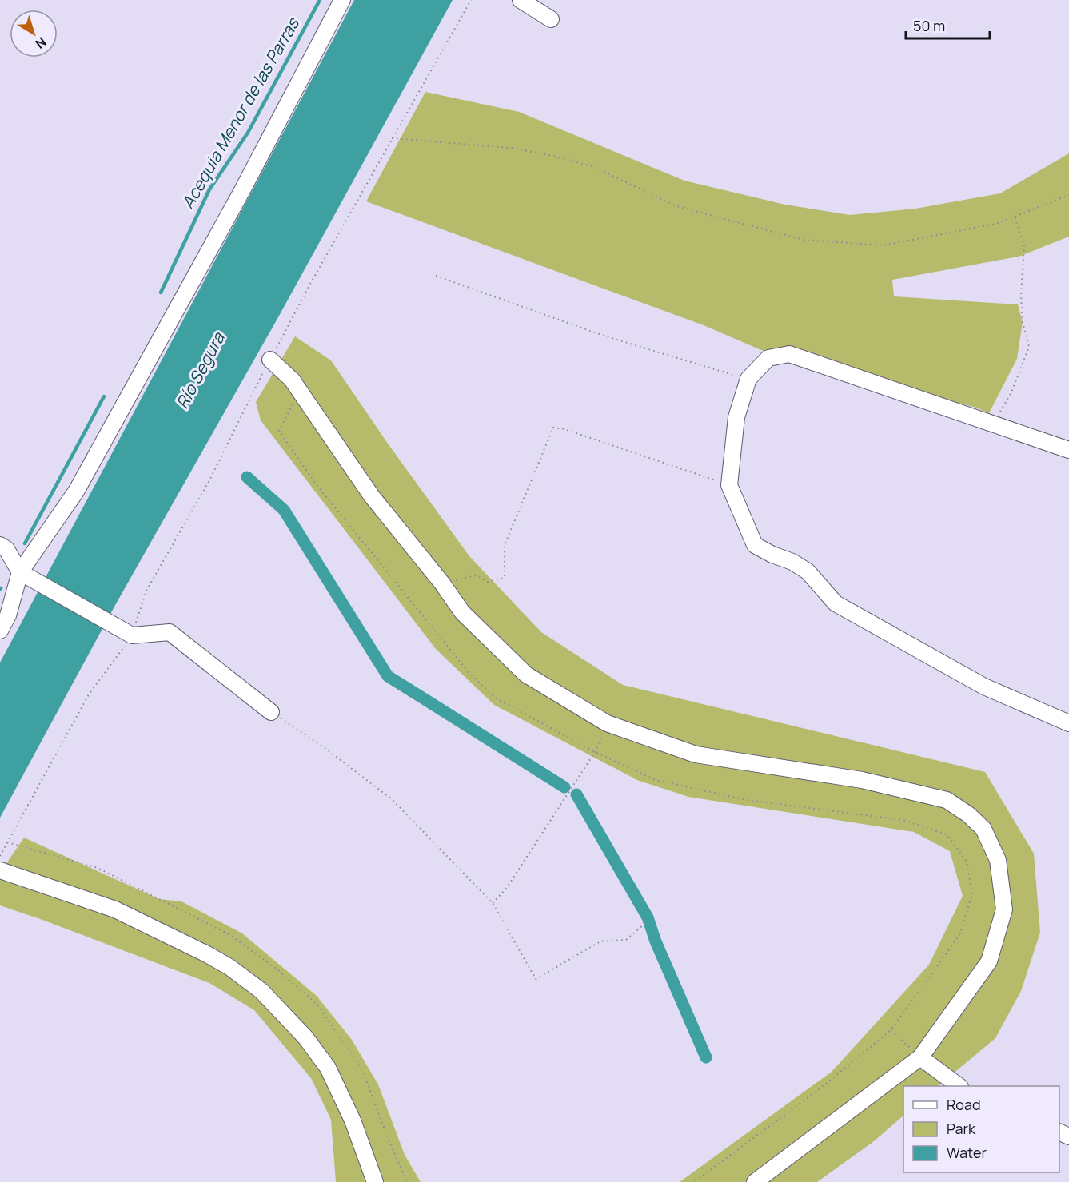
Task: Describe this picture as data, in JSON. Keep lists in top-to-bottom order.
{
  "water": ["Acequia Menor de las Parras", "Río Segura"],
  "legend": ["Road", "Park", "Water"],
  "scale_bar": "50 m",
  "north": "bottom right"
}
